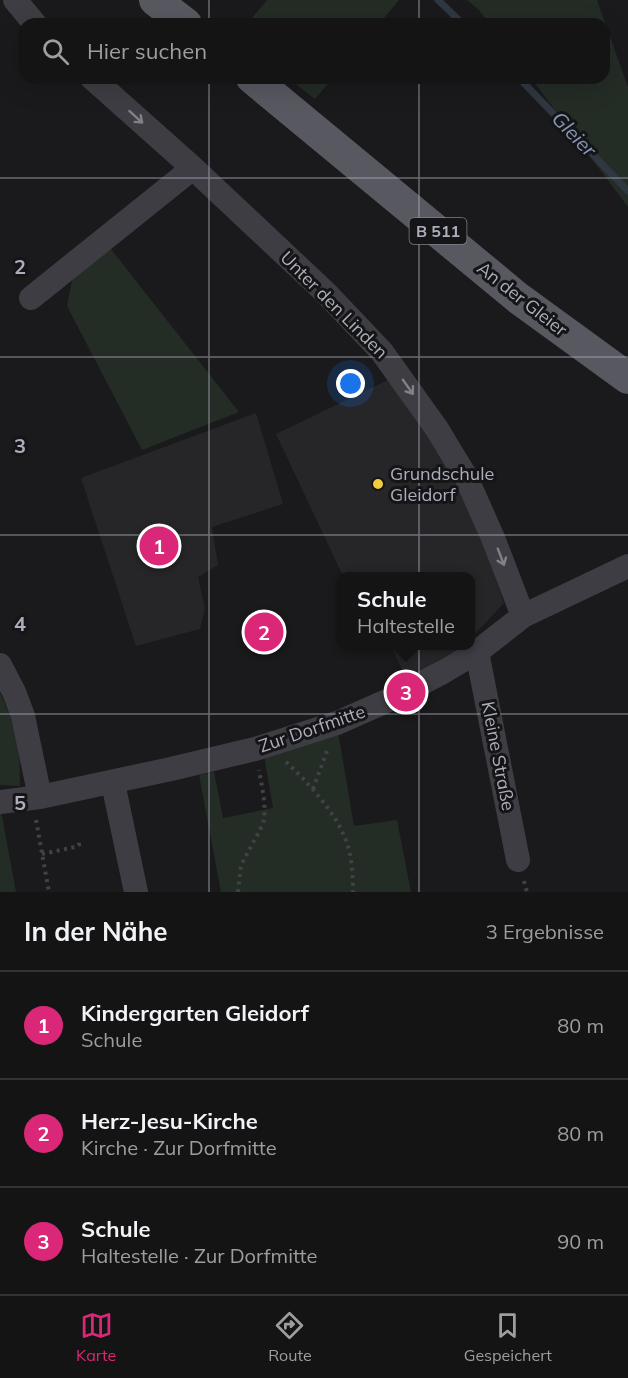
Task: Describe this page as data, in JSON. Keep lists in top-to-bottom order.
{
  "streets": {
    "main road": ["B 511", "An der Gleier"],
    "street": ["Unter den Linden", "Zur Dorfmitte", "Kleine Straße"]
  },
  "crossings": [
    ["Unter den Linden", "Zur Dorfmitte"],
    ["Zur Dorfmitte", "Kleine Straße"]
  ],
  "one_way": ["Unter den Linden"],
  "water": ["Gleier"],
  "places": ["Grundschule Gleidorf"],
  "page": {
    "search": "Hier suchen",
    "pins": ["1", "2", "3"],
    "popup": ["Schule", "Haltestelle"],
    "heading": ["In der Nähe", "3 Ergebnisse"],
    "list": [
      {
        "mark": "1",
        "name": "Kindergarten Gleidorf",
        "note": "Schule",
        "value": "80 m"
      },
      {
        "mark": "2",
        "name": "Herz-Jesu-Kirche",
        "note": "Kirche · Zur Dorfmitte",
        "value": "80 m"
      },
      {
        "mark": "3",
        "name": "Schule",
        "note": "Haltestelle · Zur Dorfmitte",
        "value": "90 m"
      }
    ],
    "nav": ["Karte", "Route", "Gespeichert"]
  },
  "grid": {
    "rows": [
      "2",
      "3",
      "4",
      "5"
    ]
  }
}
